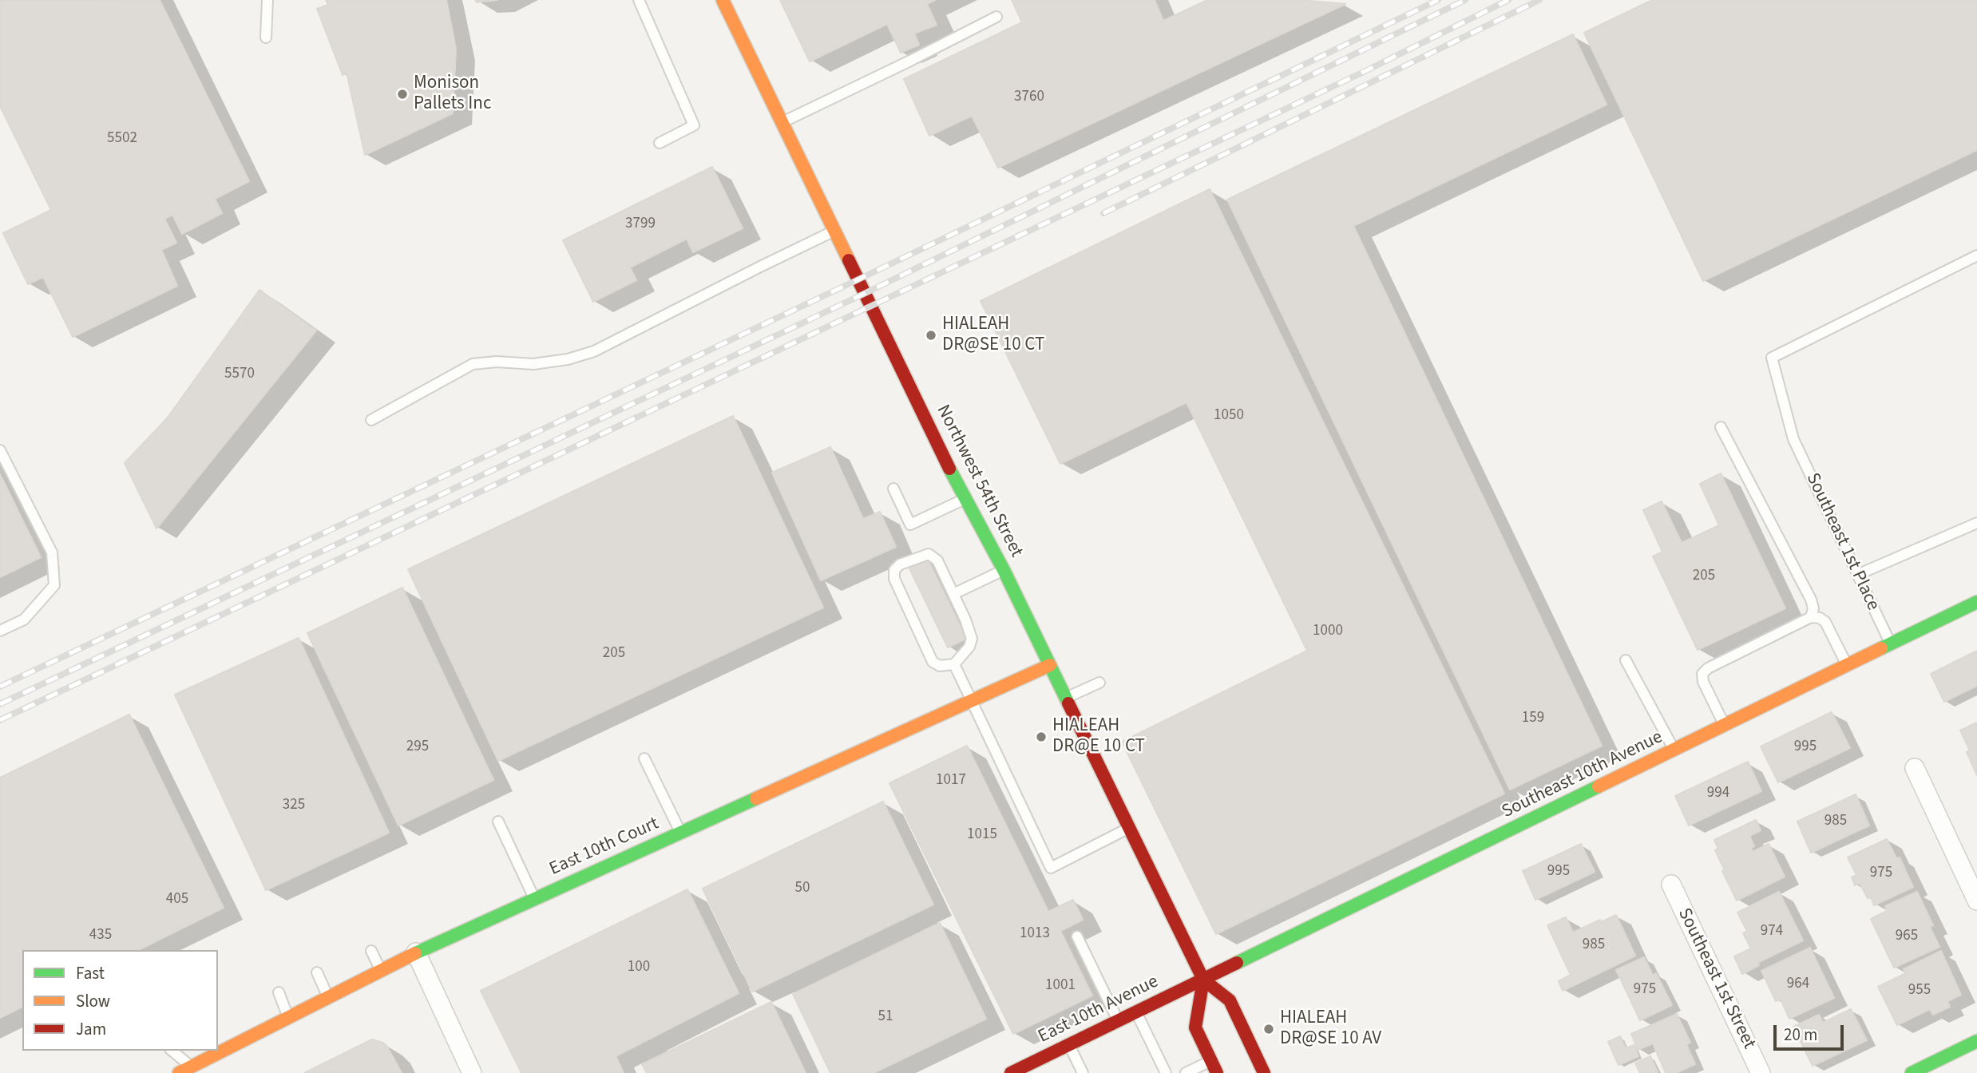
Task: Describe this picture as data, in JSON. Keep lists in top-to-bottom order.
{
  "streets": {
    "street": [
      "Northwest 54th Street",
      "Southeast 10th Avenue",
      "East 10th Court",
      "Southeast 1st Street",
      "East 10th Avenue"
    ],
    "lane": ["Southeast 1st Place"]
  },
  "crossings": [
    ["Northwest 54th Street", "Southeast 10th Avenue"],
    ["Northwest 54th Street", "East 10th Court"],
    ["Northwest 54th Street", "East 10th Avenue"],
    ["Southeast 1st Place", "Southeast 10th Avenue"],
    ["Southeast 10th Avenue", "East 10th Avenue"]
  ],
  "places": [
    "Monison Pallets Inc",
    "HIALEAH DR@SE 10 CT",
    "HIALEAH DR@E 10 CT",
    "HIALEAH DR@SE 10 AV"
  ],
  "house_numbers": [
    "3760",
    "5502",
    "3799",
    "5570",
    "1050",
    "205",
    "1000",
    "205",
    "159",
    "295",
    "995",
    "1017",
    "994",
    "325",
    "985",
    "1015",
    "995",
    "975",
    "50",
    "405",
    "974",
    "1013",
    "435",
    "965",
    "985",
    "100",
    "964",
    "1001",
    "975",
    "955",
    "51"
  ],
  "legend": ["Fast", "Slow", "Jam"],
  "scale_bar": "20 m"
}
